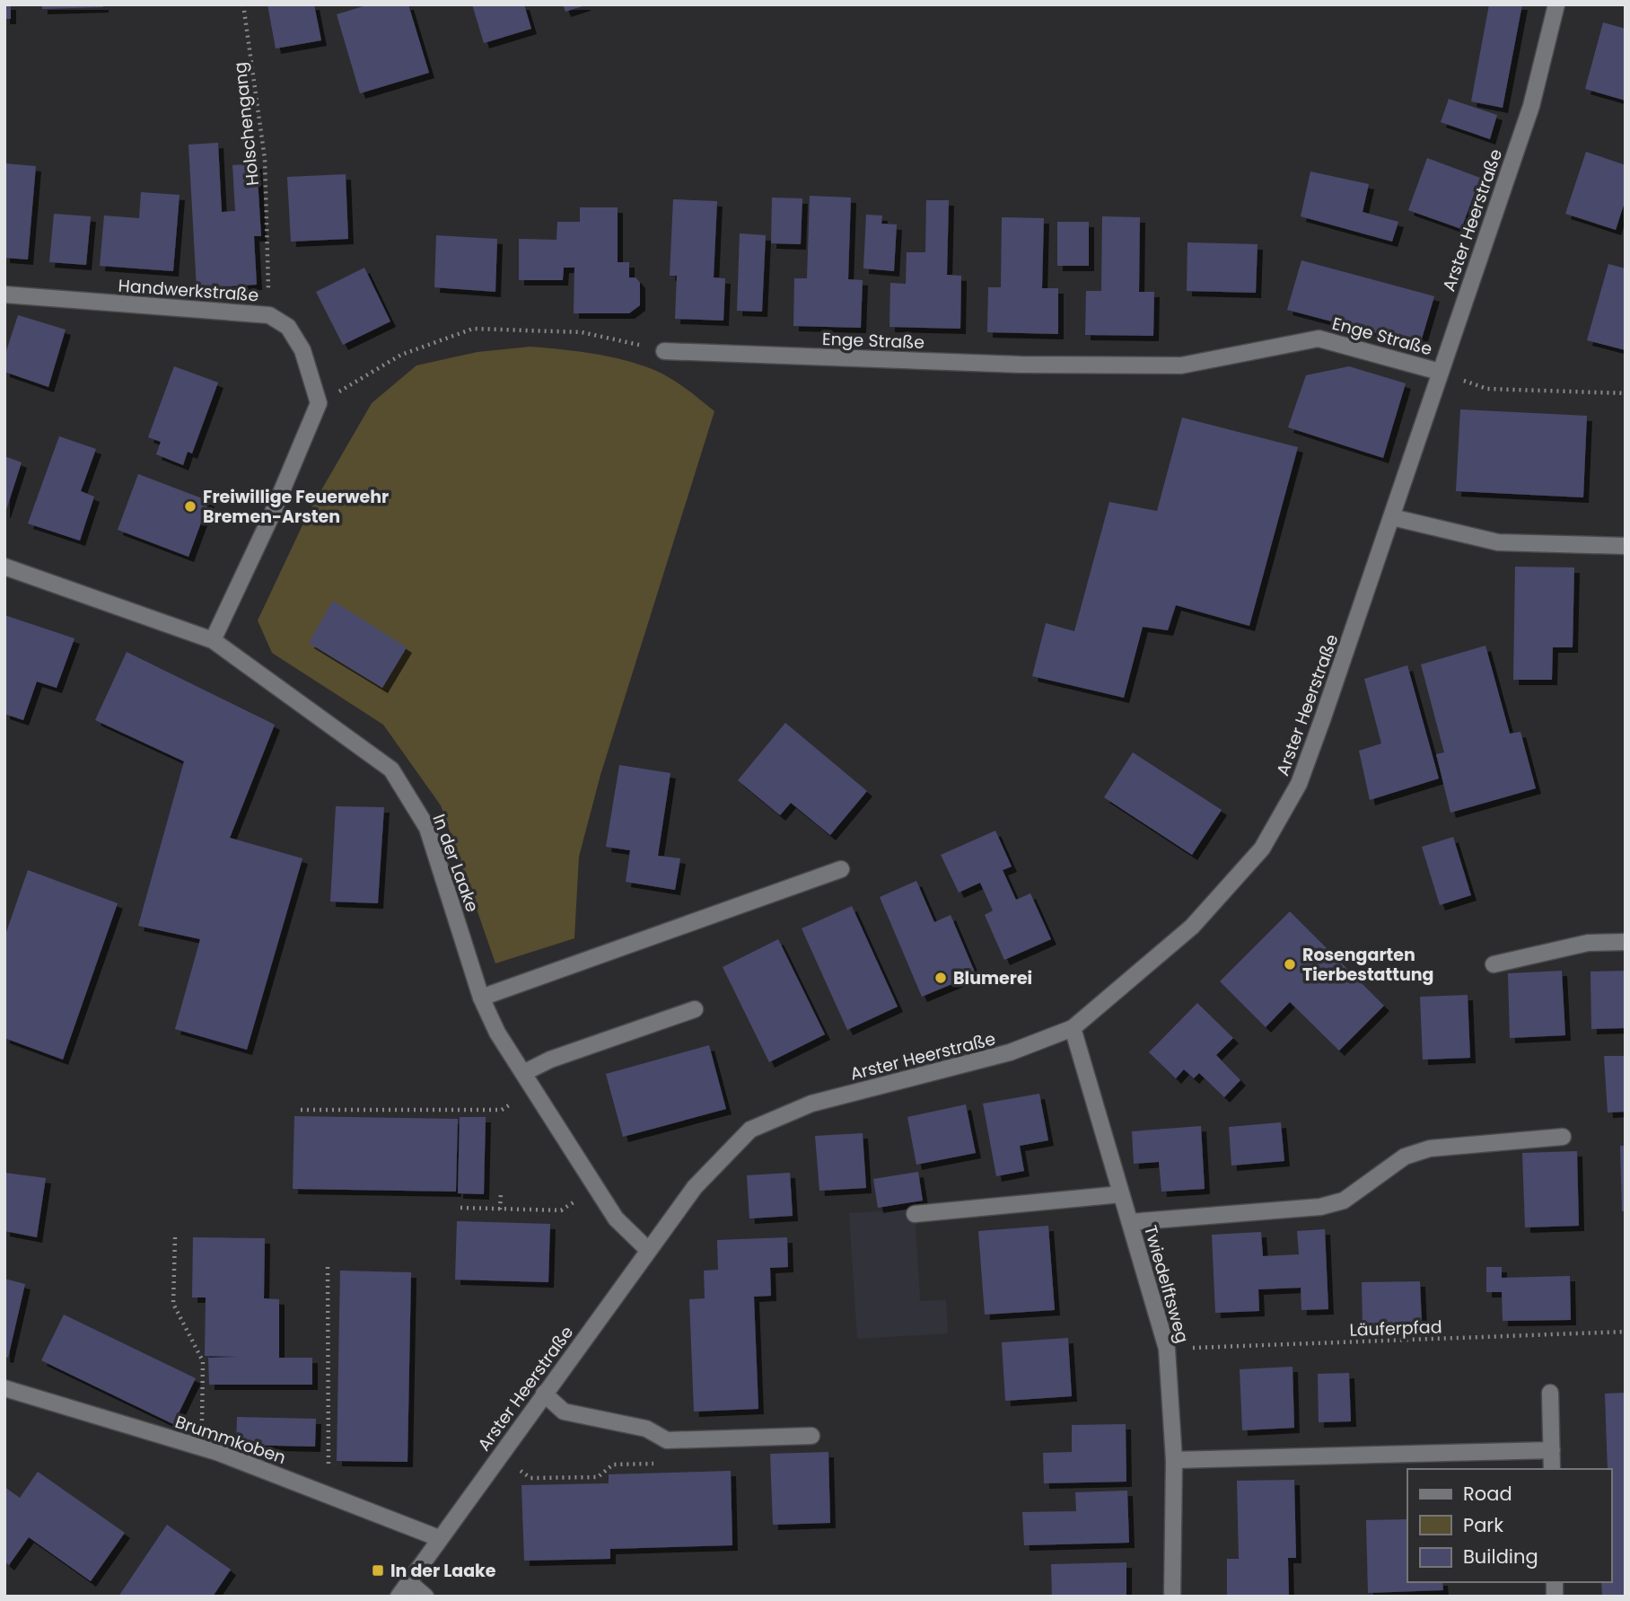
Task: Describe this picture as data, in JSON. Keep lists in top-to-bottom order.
{
  "streets": {
    "street": [
      "Arster Heerstraße",
      "Handwerkstraße",
      "Enge Straße",
      "In der Laake",
      "Twiedelftsweg",
      "Brummkoben"
    ],
    "path": ["Holschengang", "Läuferpfad"]
  },
  "crossings": [
    ["Holschengang", "Handwerkstraße"],
    ["Arster Heerstraße", "Enge Straße"],
    ["Arster Heerstraße", "In der Laake"],
    ["Arster Heerstraße", "Twiedelftsweg"],
    ["Arster Heerstraße", "Brummkoben"],
    ["Twiedelftsweg", "Läuferpfad"]
  ],
  "places": {
    "other": ["Freiwillige Feuerwehr Bremen-Arsten", "Rosengarten Tierbestattung", "Blumerei"],
    "transit": ["In der Laake"]
  },
  "legend": ["Road", "Park", "Building"]
}
